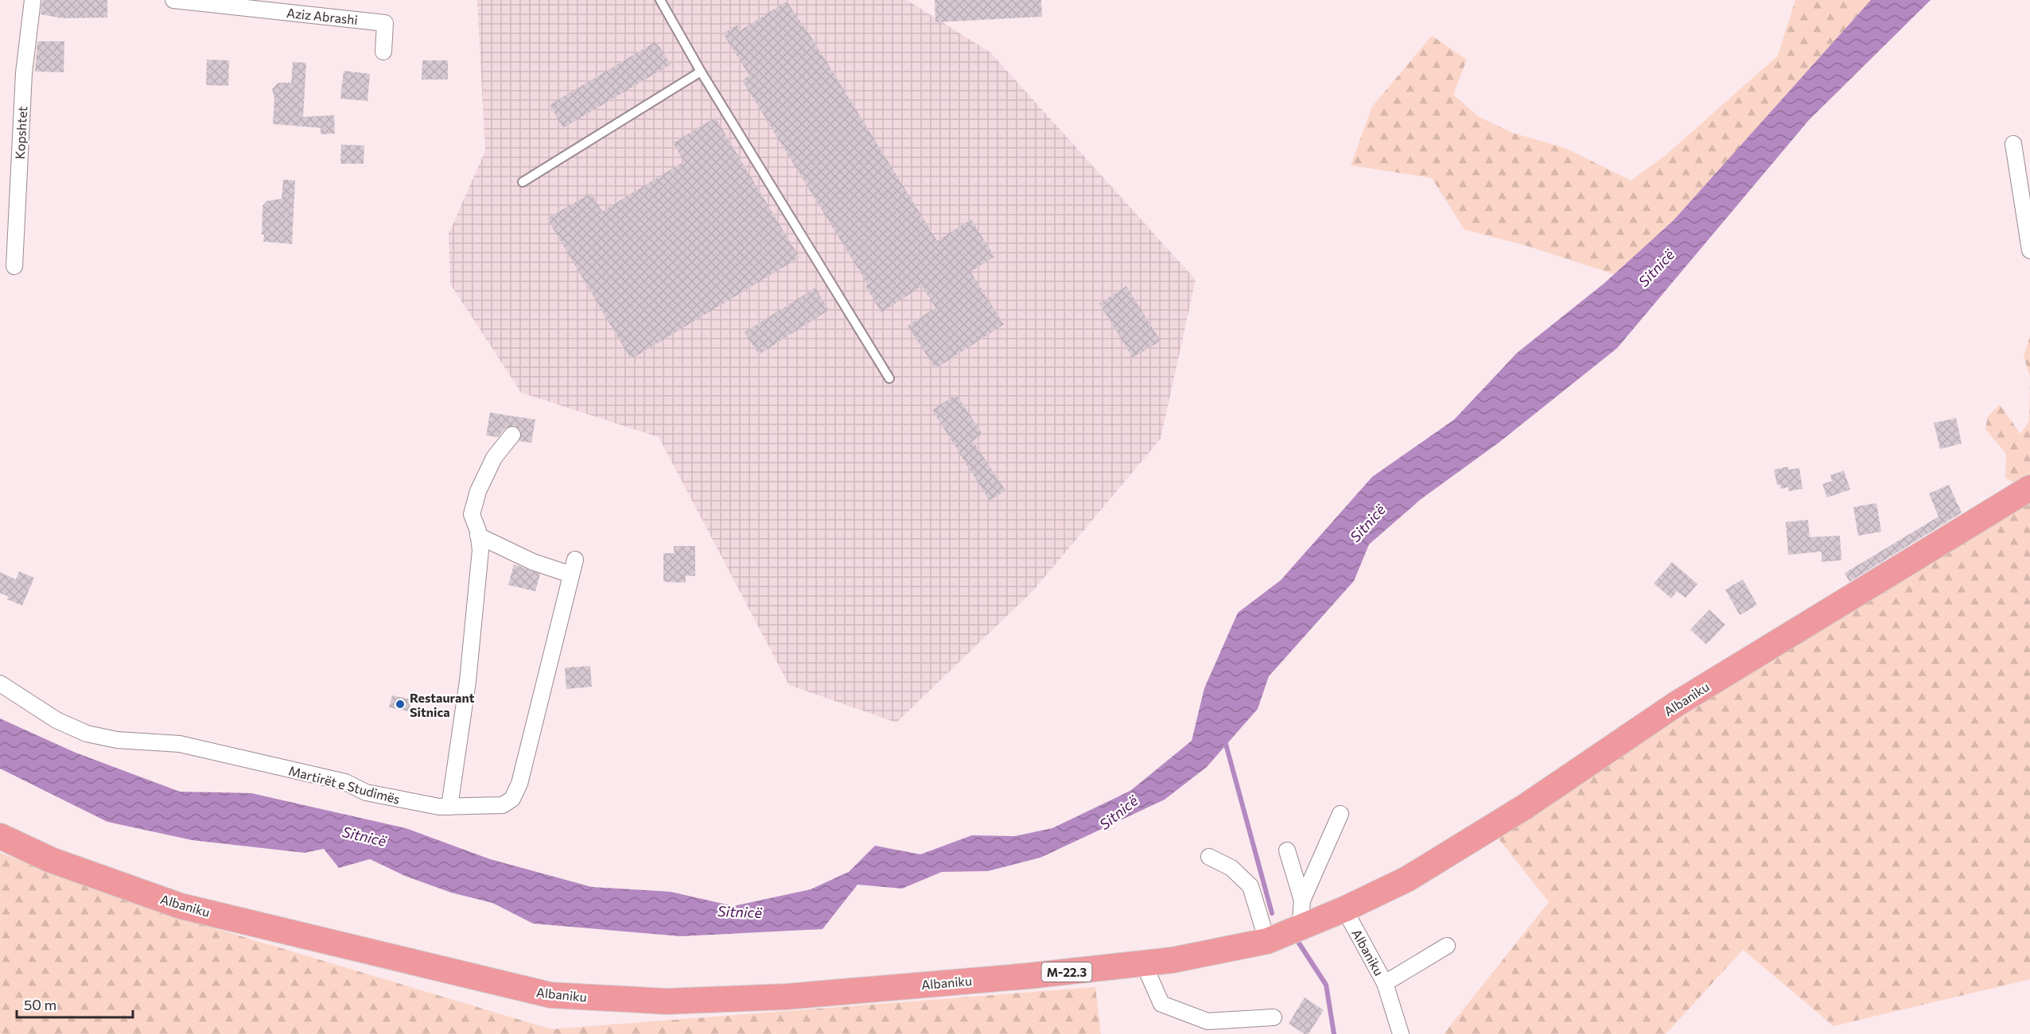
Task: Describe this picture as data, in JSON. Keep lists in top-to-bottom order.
{
  "streets": {
    "main road": ["Albaniku", "M-22.3"],
    "street": ["Aziz Abrashi", "Kopshtet", "Martirët e Studimës"]
  },
  "water": ["Sitnicë"],
  "places": ["Restaurant Sitnica"],
  "scale_bar": "50 m"
}
